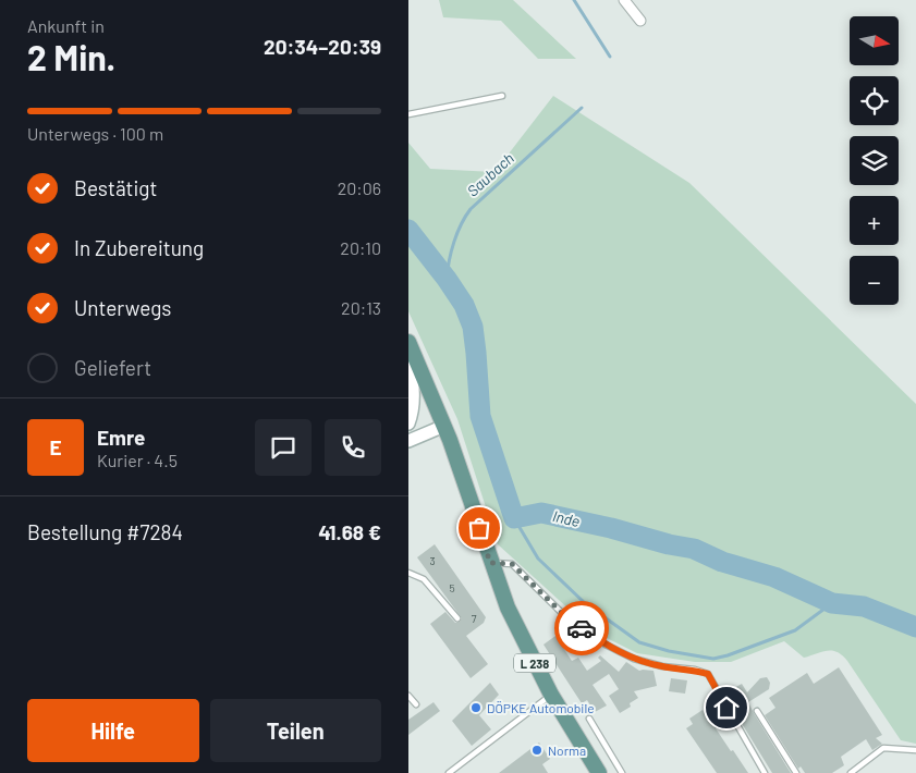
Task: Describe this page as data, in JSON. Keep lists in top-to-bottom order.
{
  "streets": {
    "main road": ["L 238"]
  },
  "water": ["Saubach", "Inde"],
  "places": ["DÖPKE Automobile", "Norma"],
  "house_numbers": ["3", "5", "7"],
  "north": "right",
  "page": {
    "heading": ["2 Min.", "Ankunft in", "20:34–20:39"],
    "panel": [
      "Emre",
      "Kurier · 4.5",
      "Bestellung #7284",
      "41.68 €"
    ],
    "map_buttons": ["+", "−"],
    "bar": "Unterwegs · 100 m",
    "list": [
      ["Bestätigt", "20:06"],
      ["In Zubereitung", "20:10"],
      ["Unterwegs", "20:13"],
      "Geliefert"
    ],
    "round": "E",
    "buttons": ["Hilfe", "Teilen"]
  }
}
